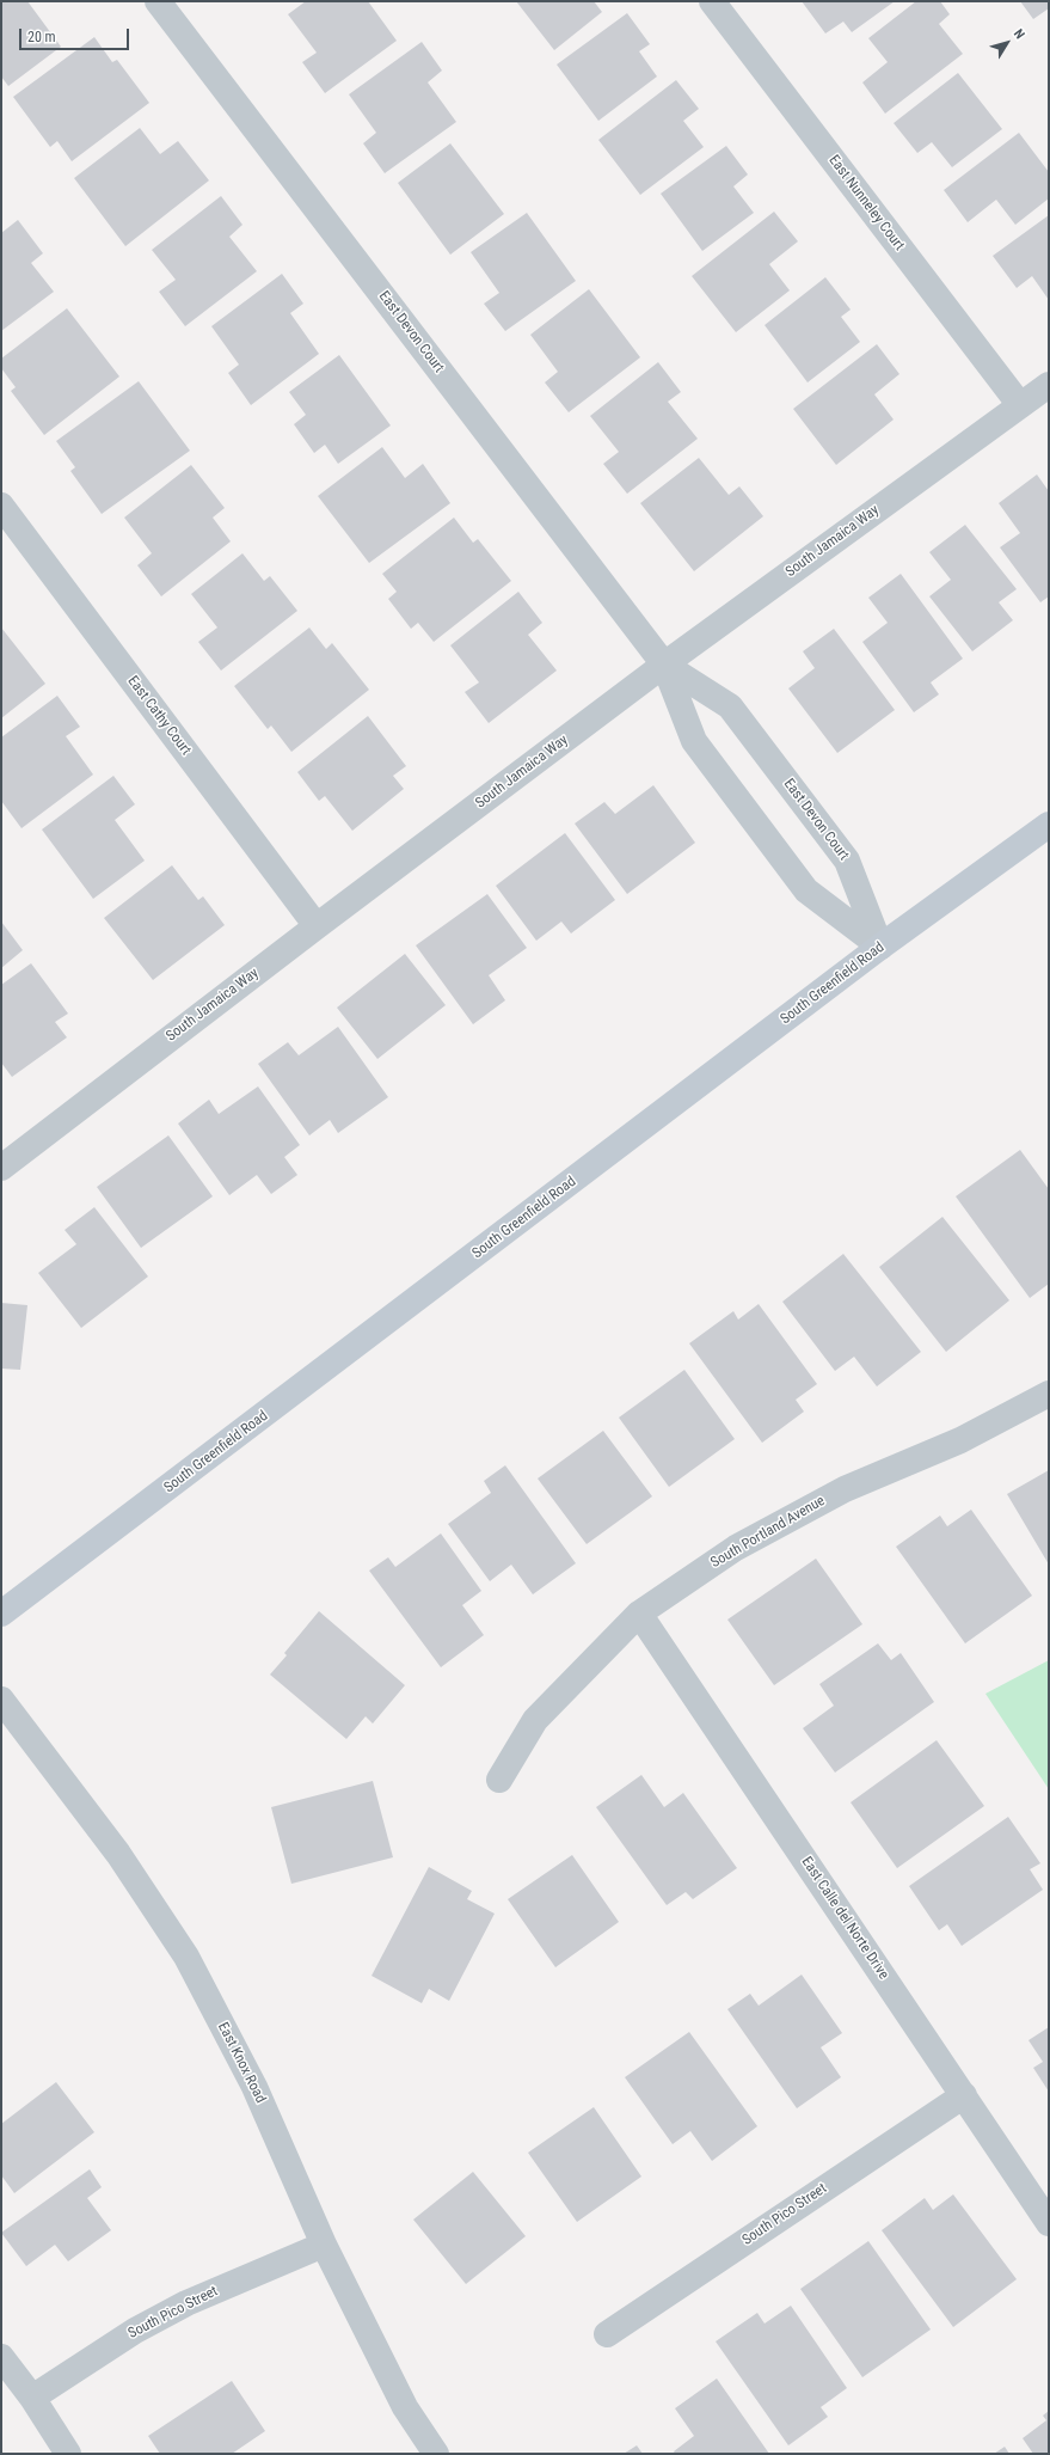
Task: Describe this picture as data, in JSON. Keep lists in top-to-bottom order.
{
  "streets": {
    "main road": ["South Greenfield Road"],
    "street": [
      "East Nunneley Court",
      "East Devon Court",
      "South Jamaica Way",
      "East Cathy Court",
      "South Portland Avenue",
      "East Calle del Norte Drive",
      "East Knox Road",
      "South Pico Street"
    ]
  },
  "crossings": [
    ["East Nunneley Court", "South Jamaica Way"],
    ["East Devon Court", "South Jamaica Way"],
    ["East Devon Court", "South Greenfield Road"],
    ["South Jamaica Way", "East Cathy Court"],
    ["South Portland Avenue", "East Calle del Norte Drive"],
    ["East Calle del Norte Drive", "South Pico Street"],
    ["East Knox Road", "South Pico Street"]
  ],
  "scale_bar": "20 m",
  "north": "top right"
}
